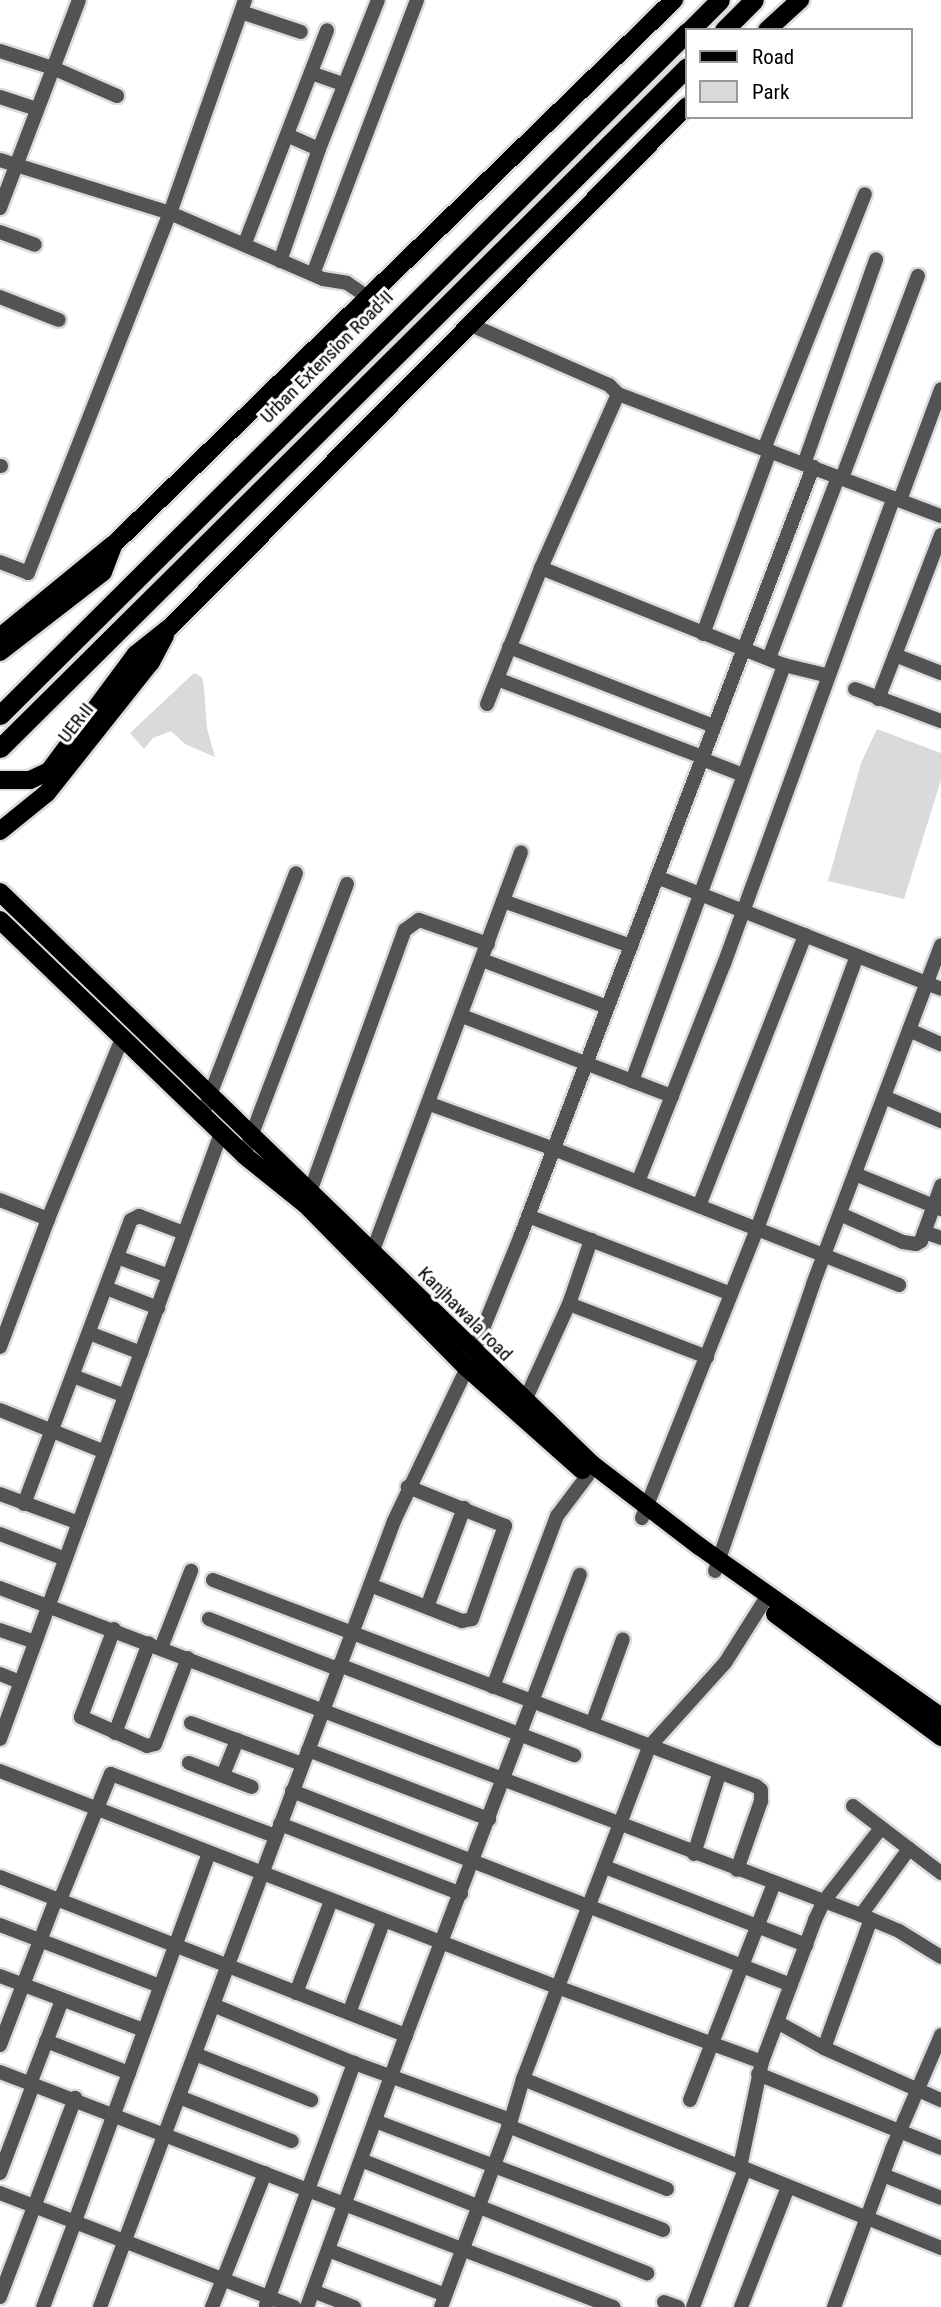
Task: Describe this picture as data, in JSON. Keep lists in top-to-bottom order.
{
  "streets": {
    "highway": ["Urban Extension Road-II"],
    "main road": ["UER II", "Kanjhawala road"]
  },
  "legend": ["Road", "Park"]
}
